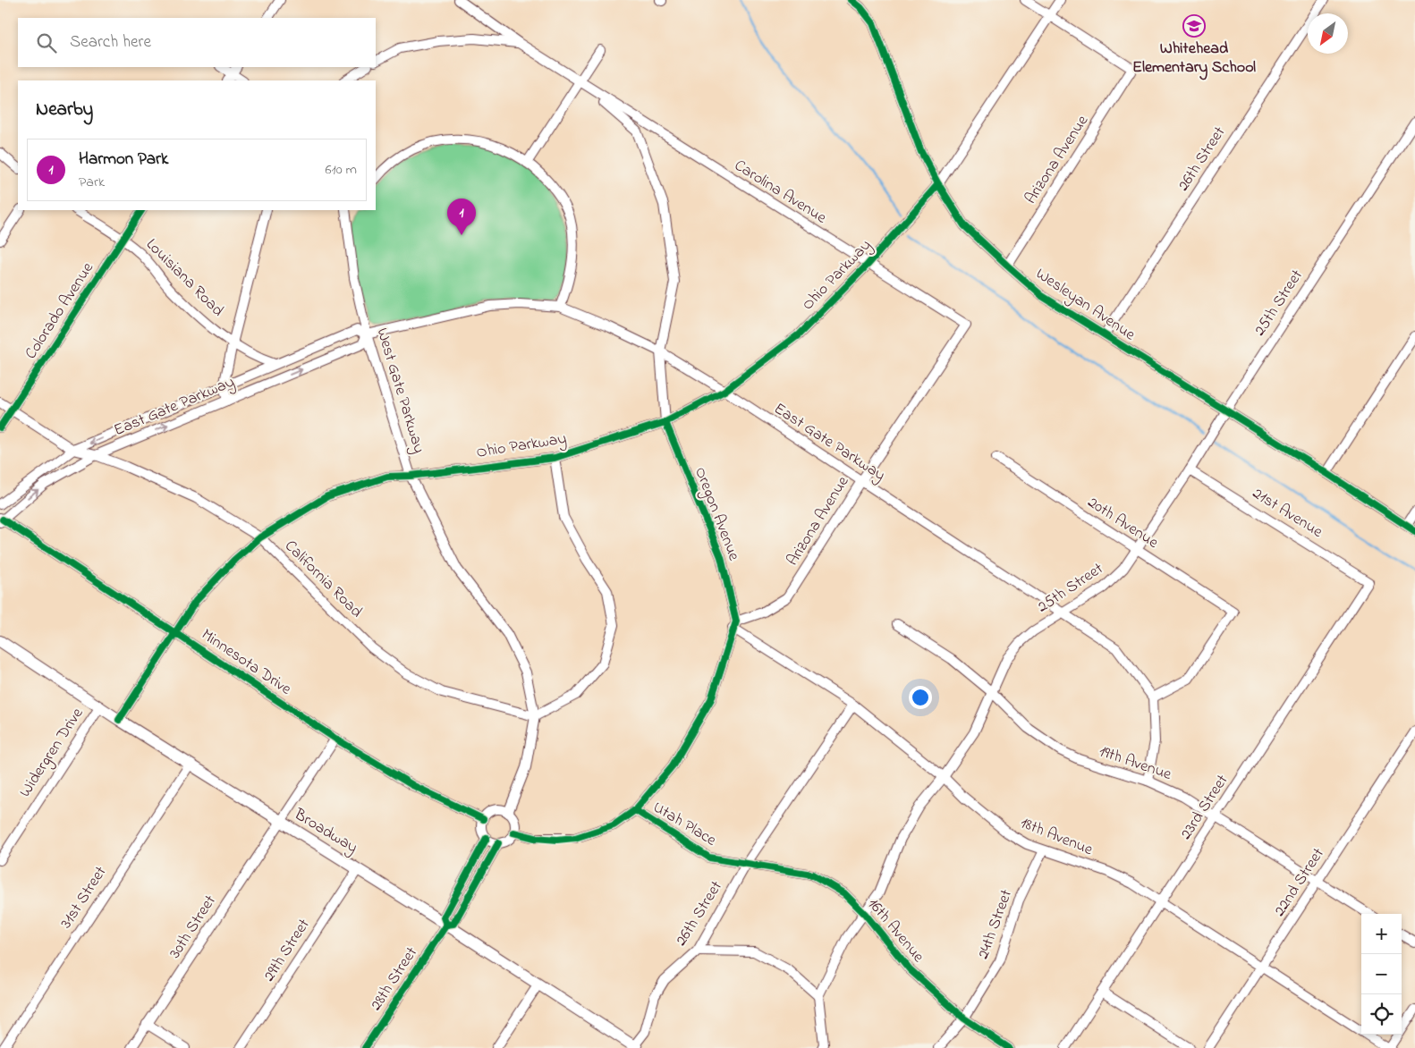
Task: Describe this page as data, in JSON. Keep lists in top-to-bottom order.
{
  "streets": {
    "main road": ["Broadway"],
    "street": [
      "26th Street",
      "Arizona Avenue",
      "Carolina Avenue",
      "Ohio Parkway",
      "Louisiana Road",
      "25th Street",
      "Wesleyan Avenue",
      "Colorado Avenue",
      "West Gate Parkway",
      "East Gate Parkway",
      "21st Avenue",
      "Oregon Avenue",
      "20th Avenue",
      "California Road",
      "Minnesota Drive",
      "Widergren Drive",
      "19th Avenue",
      "23rd Street",
      "Utah Place",
      "18th Avenue",
      "22nd Street",
      "31st Street",
      "24th Street",
      "30th Street",
      "16th Avenue",
      "29th Street",
      "28th Street"
    ]
  },
  "crossings": [
    ["26th Street", "Wesleyan Avenue"],
    ["26th Street", "Utah Place"],
    ["26th Street", "Broadway"],
    ["26th Street", "18th Avenue"],
    ["26th Street", "16th Avenue"],
    ["Arizona Avenue", "Carolina Avenue"],
    ["Arizona Avenue", "Ohio Parkway"],
    ["Arizona Avenue", "Wesleyan Avenue"],
    ["Arizona Avenue", "East Gate Parkway"],
    ["Arizona Avenue", "Oregon Avenue"],
    ["Arizona Avenue", "18th Avenue"],
    ["Carolina Avenue", "Ohio Parkway"],
    ["Carolina Avenue", "Oregon Avenue"],
    ["Ohio Parkway", "Wesleyan Avenue"],
    ["Ohio Parkway", "West Gate Parkway"],
    ["Ohio Parkway", "East Gate Parkway"],
    ["Ohio Parkway", "Oregon Avenue"],
    ["Ohio Parkway", "California Road"],
    ["Ohio Parkway", "Minnesota Drive"],
    ["Ohio Parkway", "Broadway"],
    ["Louisiana Road", "Colorado Avenue"],
    ["Louisiana Road", "East Gate Parkway"],
    ["25th Street", "Wesleyan Avenue"],
    ["25th Street", "East Gate Parkway"],
    ["25th Street", "21st Avenue"],
    ["25th Street", "20th Avenue"],
    ["25th Street", "19th Avenue"],
    ["25th Street", "18th Avenue"],
    ["25th Street", "16th Avenue"],
    ["Colorado Avenue", "California Road"],
    ["West Gate Parkway", "East Gate Parkway"],
    ["West Gate Parkway", "Oregon Avenue"],
    ["West Gate Parkway", "California Road"],
    ["West Gate Parkway", "Minnesota Drive"],
    ["East Gate Parkway", "Oregon Avenue"],
    ["East Gate Parkway", "20th Avenue"],
    ["East Gate Parkway", "California Road"],
    ["East Gate Parkway", "Minnesota Drive"],
    ["21st Avenue", "23rd Street"],
    ["Oregon Avenue", "Minnesota Drive"],
    ["Oregon Avenue", "Utah Place"],
    ["Oregon Avenue", "18th Avenue"],
    ["Minnesota Drive", "30th Street"],
    ["Widergren Drive", "Broadway"],
    ["19th Avenue", "23rd Street"],
    ["19th Avenue", "22nd Street"],
    ["23rd Street", "18th Avenue"],
    ["Utah Place", "16th Avenue"],
    ["Broadway", "31st Street"],
    ["Broadway", "30th Street"],
    ["Broadway", "29th Street"],
    ["Broadway", "28th Street"],
    ["18th Avenue", "22nd Street"],
    ["18th Avenue", "24th Street"],
    ["24th Street", "16th Avenue"]
  ],
  "places": {
    "school or university": ["Whitehead Elementary School"]
  },
  "north": "bottom left",
  "page": {
    "search": "Search here",
    "heading": "Nearby",
    "list": [
      {
        "mark": "1",
        "name": "Harmon Park",
        "note": "Park",
        "value": "610 m"
      }
    ],
    "pins": "1",
    "map_buttons": ["+", "−"]
  }
}
